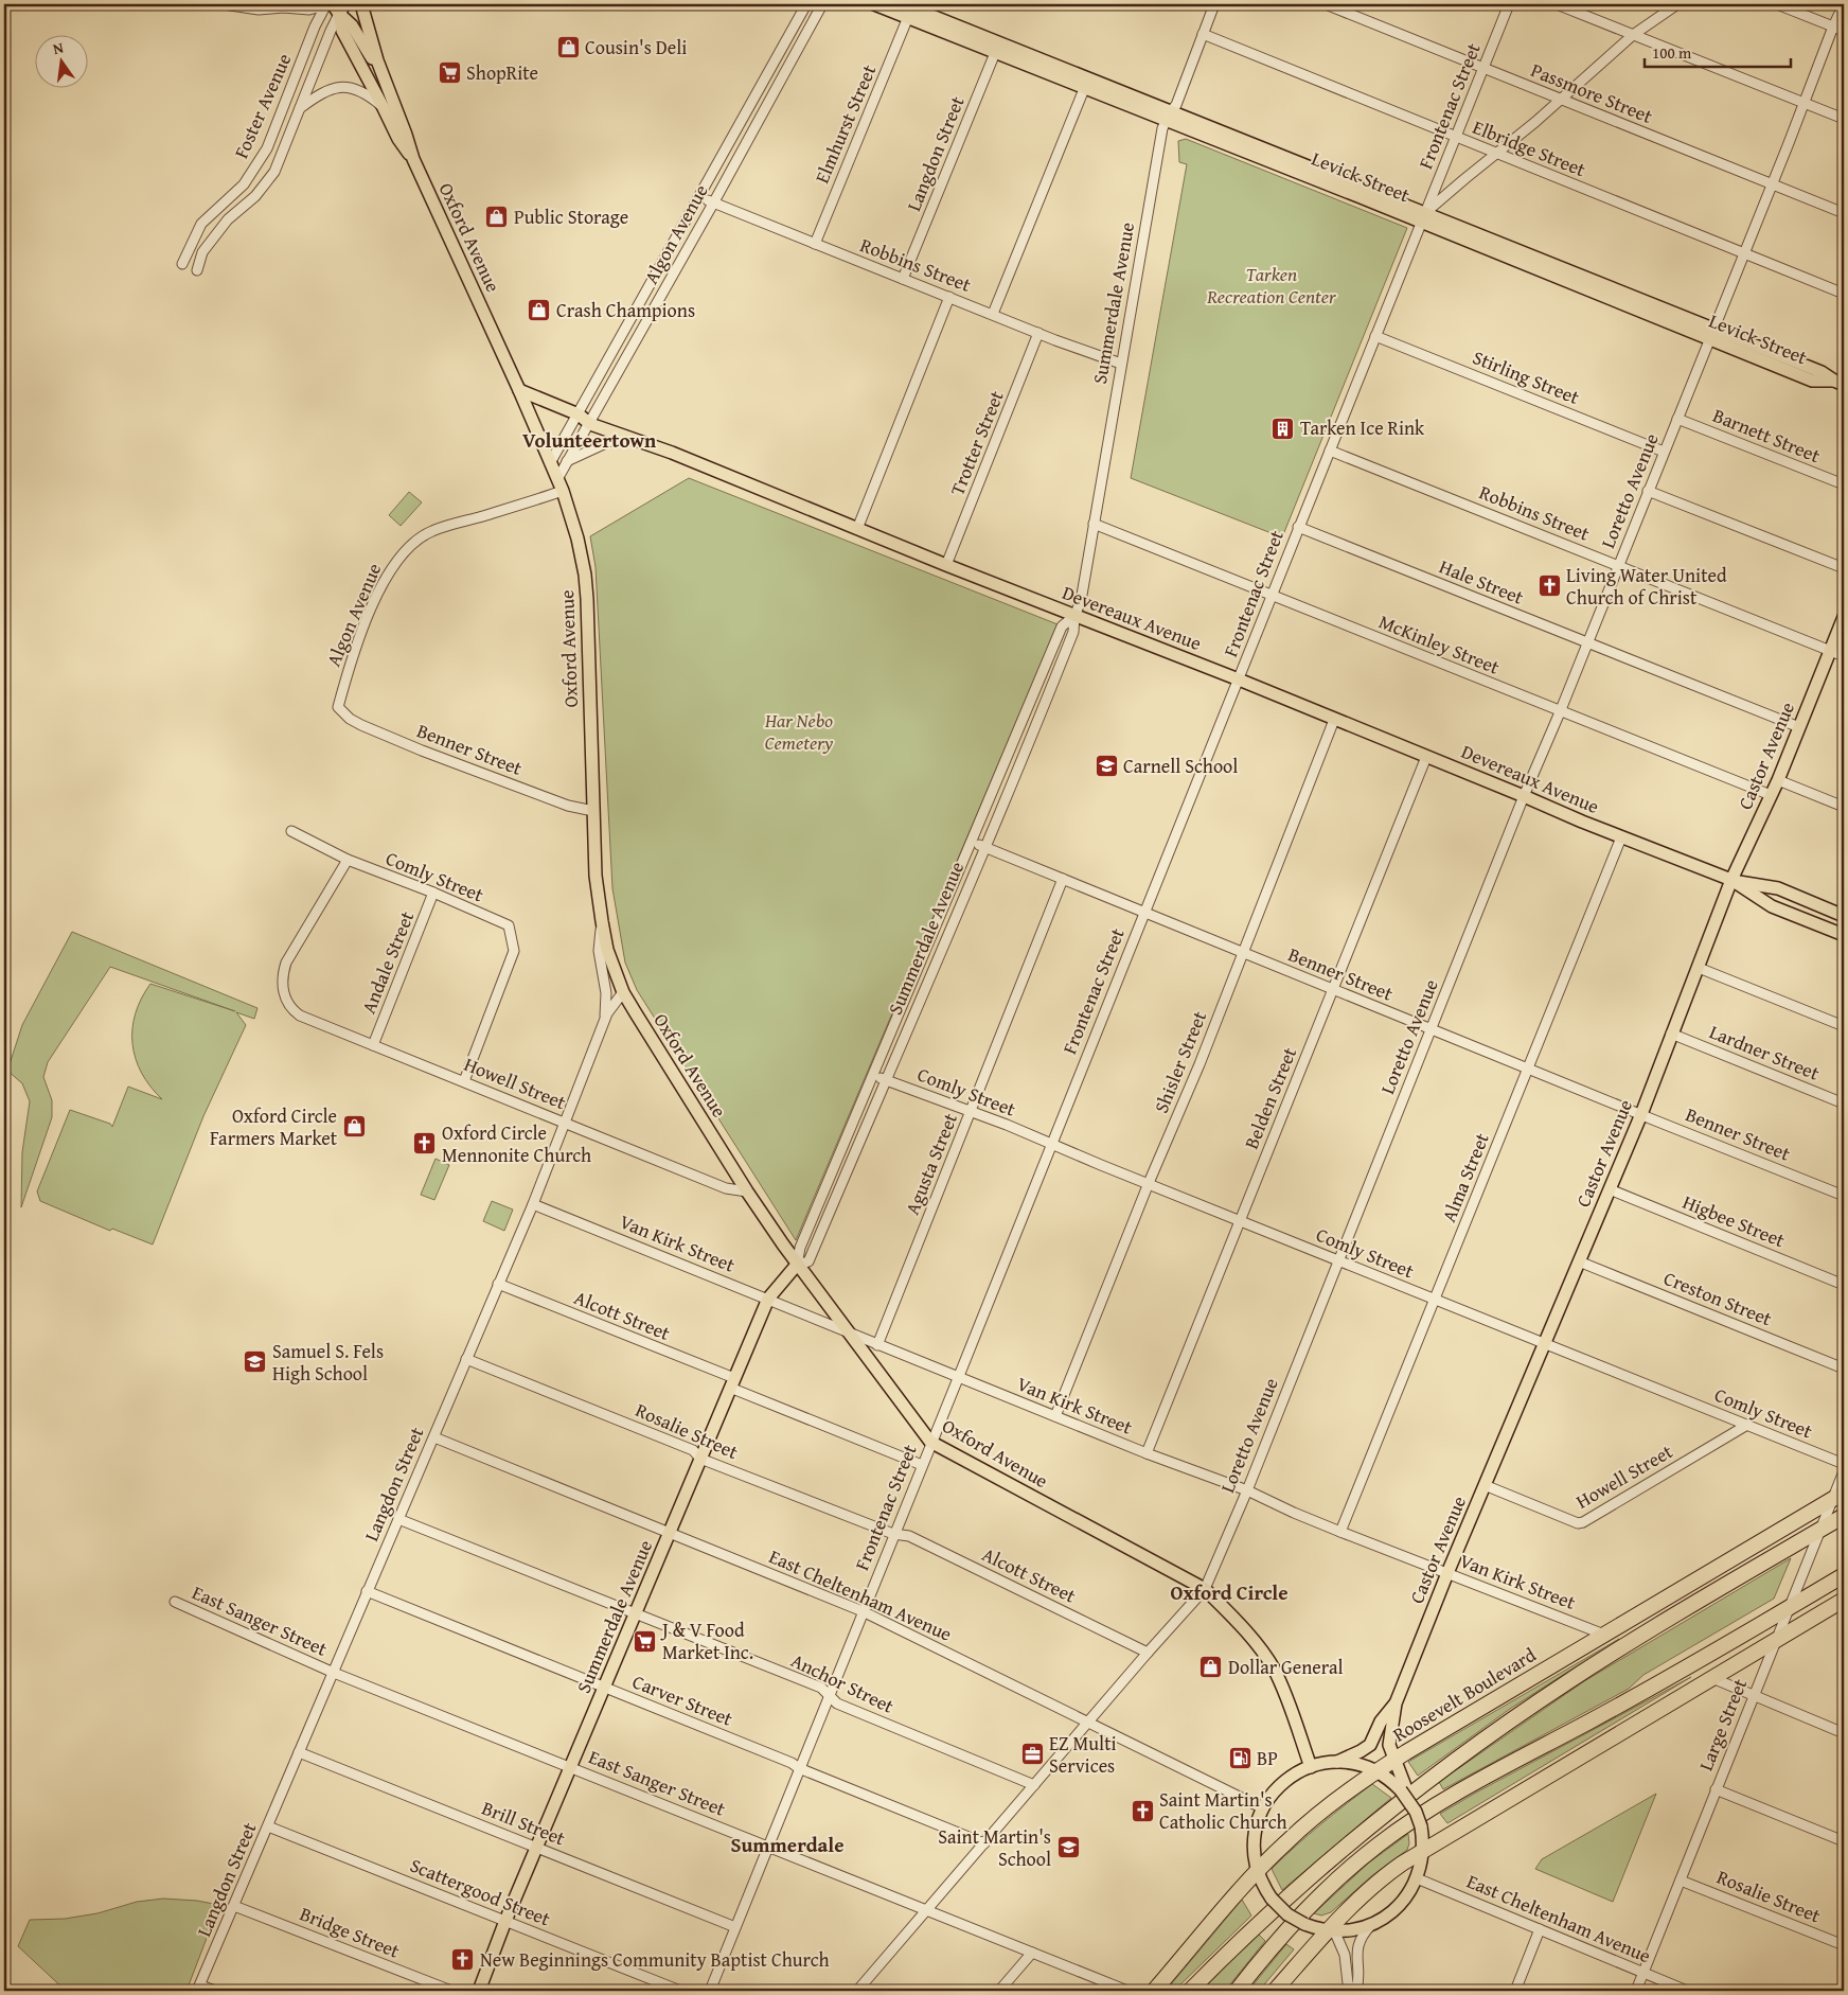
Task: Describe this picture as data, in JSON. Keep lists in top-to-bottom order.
{
  "streets": {
    "highway": ["Roosevelt Boulevard"],
    "main road": [
      "Levick Street",
      "Oxford Avenue",
      "Summerdale Avenue",
      "Devereaux Avenue",
      "Castor Avenue"
    ],
    "street": [
      "Passmore Street",
      "Foster Avenue",
      "Frontenac Street",
      "Elmhurst Street",
      "Elbridge Street",
      "Langdon Street",
      "Algon Avenue",
      "Robbins Street",
      "Stirling Street",
      "Barnett Street",
      "Trotter Street",
      "Loretto Avenue",
      "Hale Street",
      "McKinley Street",
      "Benner Street",
      "Comly Street",
      "Andale Street",
      "Lardner Street",
      "Shisler Street",
      "Howell Street",
      "Belden Street",
      "Agusta Street",
      "Alma Street",
      "Higbee Street",
      "Van Kirk Street",
      "Creston Street",
      "Alcott Street",
      "Rosalie Street",
      "East Cheltenham Avenue",
      "East Sanger Street",
      "Anchor Street",
      "Carver Street",
      "Large Street",
      "Brill Street",
      "Scattergood Street",
      "Bridge Street"
    ]
  },
  "crossings": [
    ["Passmore Street", "Frontenac Street"],
    ["Passmore Street", "Loretto Avenue"],
    ["Foster Avenue", "Oxford Avenue"],
    ["Frontenac Street", "Elbridge Street"],
    ["Frontenac Street", "Levick Street"],
    ["Frontenac Street", "Oxford Avenue"],
    ["Frontenac Street", "Robbins Street"],
    ["Frontenac Street", "Stirling Street"],
    ["Frontenac Street", "Hale Street"],
    ["Frontenac Street", "Devereaux Avenue"],
    ["Frontenac Street", "McKinley Street"],
    ["Frontenac Street", "Benner Street"],
    ["Frontenac Street", "Comly Street"],
    ["Frontenac Street", "Van Kirk Street"],
    ["Frontenac Street", "Alcott Street"],
    ["Frontenac Street", "Rosalie Street"],
    ["Frontenac Street", "East Cheltenham Avenue"],
    ["Frontenac Street", "East Sanger Street"],
    ["Frontenac Street", "Anchor Street"],
    ["Frontenac Street", "Carver Street"],
    ["Frontenac Street", "Brill Street"],
    ["Elmhurst Street", "Levick Street"],
    ["Elmhurst Street", "Robbins Street"],
    ["Elbridge Street", "Summerdale Avenue"],
    ["Elbridge Street", "Loretto Avenue"],
    ["Langdon Street", "Levick Street"],
    ["Langdon Street", "Oxford Avenue"],
    ["Langdon Street", "Robbins Street"],
    ["Langdon Street", "Howell Street"],
    ["Langdon Street", "Van Kirk Street"],
    ["Langdon Street", "Alcott Street"],
    ["Langdon Street", "Rosalie Street"],
    ["Langdon Street", "East Cheltenham Avenue"],
    ["Langdon Street", "East Sanger Street"],
    ["Langdon Street", "Anchor Street"],
    ["Langdon Street", "Carver Street"],
    ["Langdon Street", "Brill Street"],
    ["Langdon Street", "Scattergood Street"],
    ["Langdon Street", "Bridge Street"],
    ["Levick Street", "Summerdale Avenue"],
    ["Levick Street", "Loretto Avenue"],
    ["Algon Avenue", "Oxford Avenue"],
    ["Algon Avenue", "Robbins Street"],
    ["Algon Avenue", "Devereaux Avenue"],
    ["Algon Avenue", "Benner Street"],
    ["Oxford Avenue", "Summerdale Avenue"],
    ["Oxford Avenue", "Loretto Avenue"],
    ["Oxford Avenue", "Devereaux Avenue"],
    ["Oxford Avenue", "Benner Street"],
    ["Oxford Avenue", "Howell Street"],
    ["Oxford Avenue", "Van Kirk Street"],
    ["Robbins Street", "Summerdale Avenue"],
    ["Robbins Street", "Trotter Street"],
    ["Robbins Street", "Loretto Avenue"],
    ["Robbins Street", "Castor Avenue"],
    ["Summerdale Avenue", "Devereaux Avenue"],
    ["Summerdale Avenue", "McKinley Street"],
    ["Summerdale Avenue", "Benner Street"],
    ["Summerdale Avenue", "Comly Street"],
    ["Summerdale Avenue", "Van Kirk Street"],
    ["Summerdale Avenue", "Alcott Street"],
    ["Summerdale Avenue", "Rosalie Street"],
    ["Summerdale Avenue", "East Cheltenham Avenue"],
    ["Summerdale Avenue", "East Sanger Street"],
    ["Summerdale Avenue", "Anchor Street"],
    ["Summerdale Avenue", "Carver Street"],
    ["Summerdale Avenue", "Brill Street"],
    ["Summerdale Avenue", "Scattergood Street"],
    ["Stirling Street", "Loretto Avenue"],
    ["Barnett Street", "Loretto Avenue"],
    ["Trotter Street", "Devereaux Avenue"],
    ["Loretto Avenue", "Hale Street"],
    ["Loretto Avenue", "Devereaux Avenue"],
    ["Loretto Avenue", "McKinley Street"],
    ["Loretto Avenue", "Benner Street"],
    ["Loretto Avenue", "Comly Street"],
    ["Loretto Avenue", "Van Kirk Street"],
    ["Loretto Avenue", "Alcott Street"],
    ["Loretto Avenue", "East Cheltenham Avenue"],
    ["Loretto Avenue", "East Sanger Street"],
    ["Loretto Avenue", "Anchor Street"],
    ["Loretto Avenue", "Carver Street"],
    ["Hale Street", "Castor Avenue"],
    ["Devereaux Avenue", "Castor Avenue"],
    ["Devereaux Avenue", "Shisler Street"],
    ["Devereaux Avenue", "Belden Street"],
    ["Devereaux Avenue", "Alma Street"],
    ["McKinley Street", "Castor Avenue"],
    ["Benner Street", "Castor Avenue"],
    ["Benner Street", "Shisler Street"],
    ["Benner Street", "Belden Street"],
    ["Benner Street", "Agusta Street"],
    ["Benner Street", "Alma Street"],
    ["Castor Avenue", "Comly Street"],
    ["Castor Avenue", "Lardner Street"],
    ["Castor Avenue", "Howell Street"],
    ["Castor Avenue", "Higbee Street"],
    ["Castor Avenue", "Van Kirk Street"],
    ["Castor Avenue", "Creston Street"],
    ["Castor Avenue", "Roosevelt Boulevard"],
    ["Comly Street", "Andale Street"],
    ["Comly Street", "Shisler Street"],
    ["Comly Street", "Howell Street"],
    ["Comly Street", "Belden Street"],
    ["Comly Street", "Agusta Street"],
    ["Comly Street", "Alma Street"],
    ["Andale Street", "Howell Street"],
    ["Shisler Street", "Van Kirk Street"],
    ["Belden Street", "Van Kirk Street"],
    ["Agusta Street", "Van Kirk Street"],
    ["Alma Street", "Van Kirk Street"],
    ["Van Kirk Street", "Roosevelt Boulevard"],
    ["Alcott Street", "Rosalie Street"],
    ["Rosalie Street", "Large Street"],
    ["East Cheltenham Avenue", "Large Street"],
    ["Roosevelt Boulevard", "Large Street"]
  ],
  "districts": ["Volunteertown", "Oxford Circle", "Summerdale"],
  "parks": ["Tarken Recreation Center", "Har Nebo Cemetery"],
  "places": {
    "shop": [
      "Cousin's Deli",
      "Public Storage",
      "Crash Champions",
      "Oxford Circle Farmers Market",
      "Dollar General"
    ],
    "supermarket": ["ShopRite", "J & V Food Market Inc."],
    "building": ["Tarken Ice Rink"],
    "church": [
      "Living Water United Church of Christ",
      "Oxford Circle Mennonite Church",
      "Saint Martin's Catholic Church",
      "New Beginnings Community Baptist Church"
    ],
    "school or university": ["Carnell School", "Samuel S. Fels High School", "Saint Martin's School"],
    "office": ["EZ Multi Services"],
    "fuel station": ["BP"]
  },
  "scale_bar": "100 m",
  "north": "top"
}
